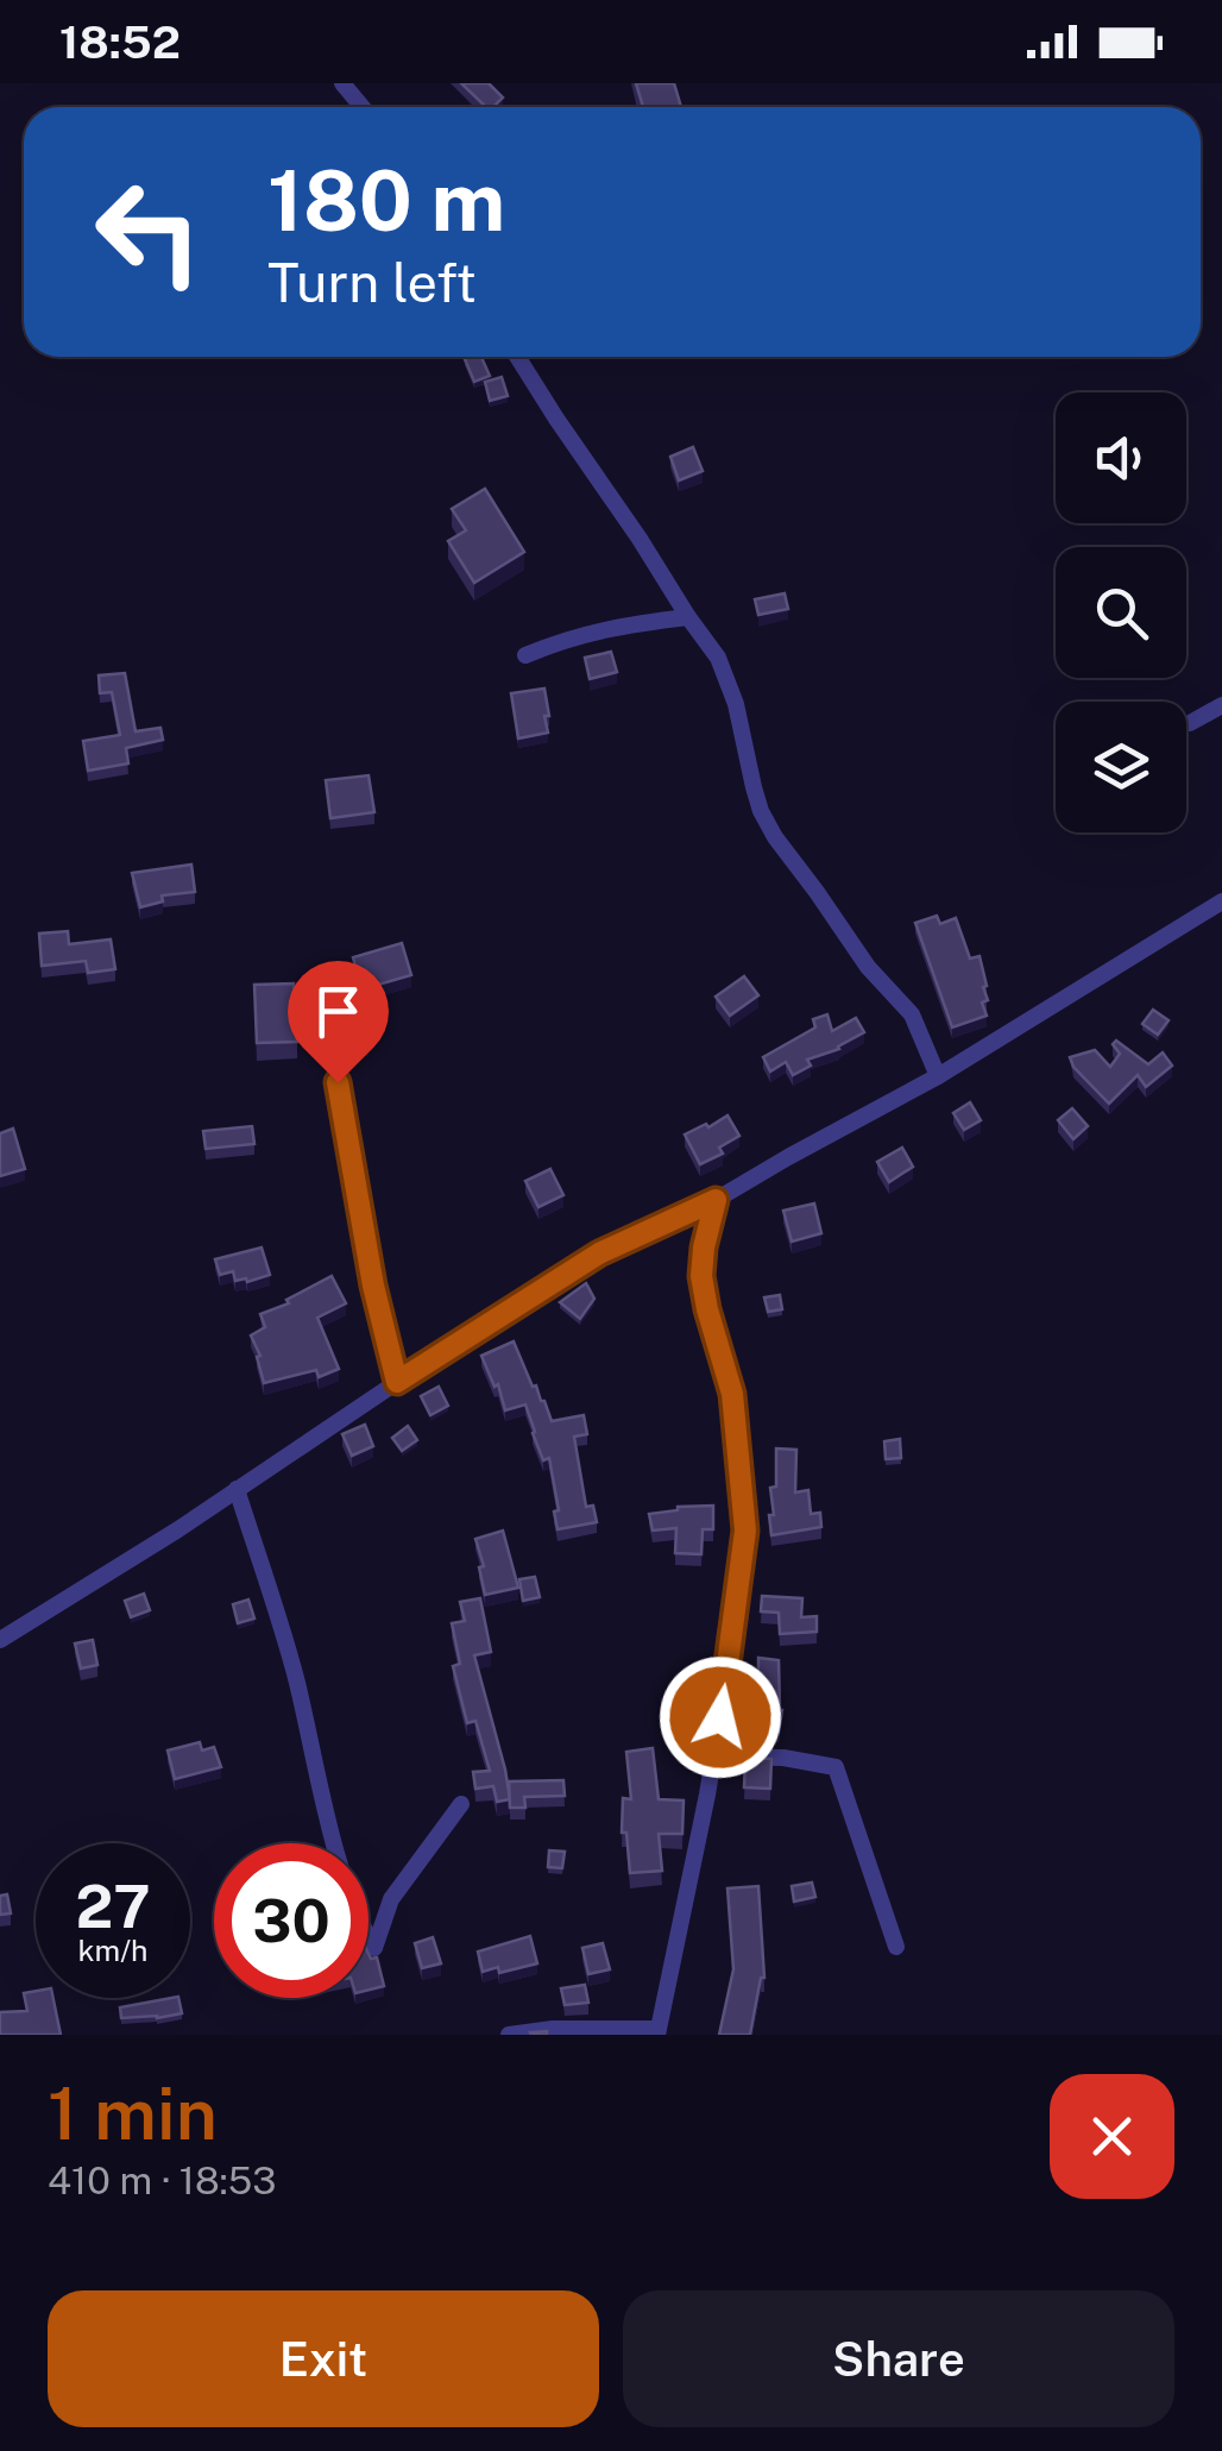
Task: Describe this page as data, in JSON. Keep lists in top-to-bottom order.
{
  "page": {
    "status": "18:52",
    "turn": ["180 m", "Turn left"],
    "speed": "27 km/h",
    "limit": "30",
    "heading": ["1 min", "410 m · 18:53"],
    "buttons": ["Exit", "Share"]
  }
}
